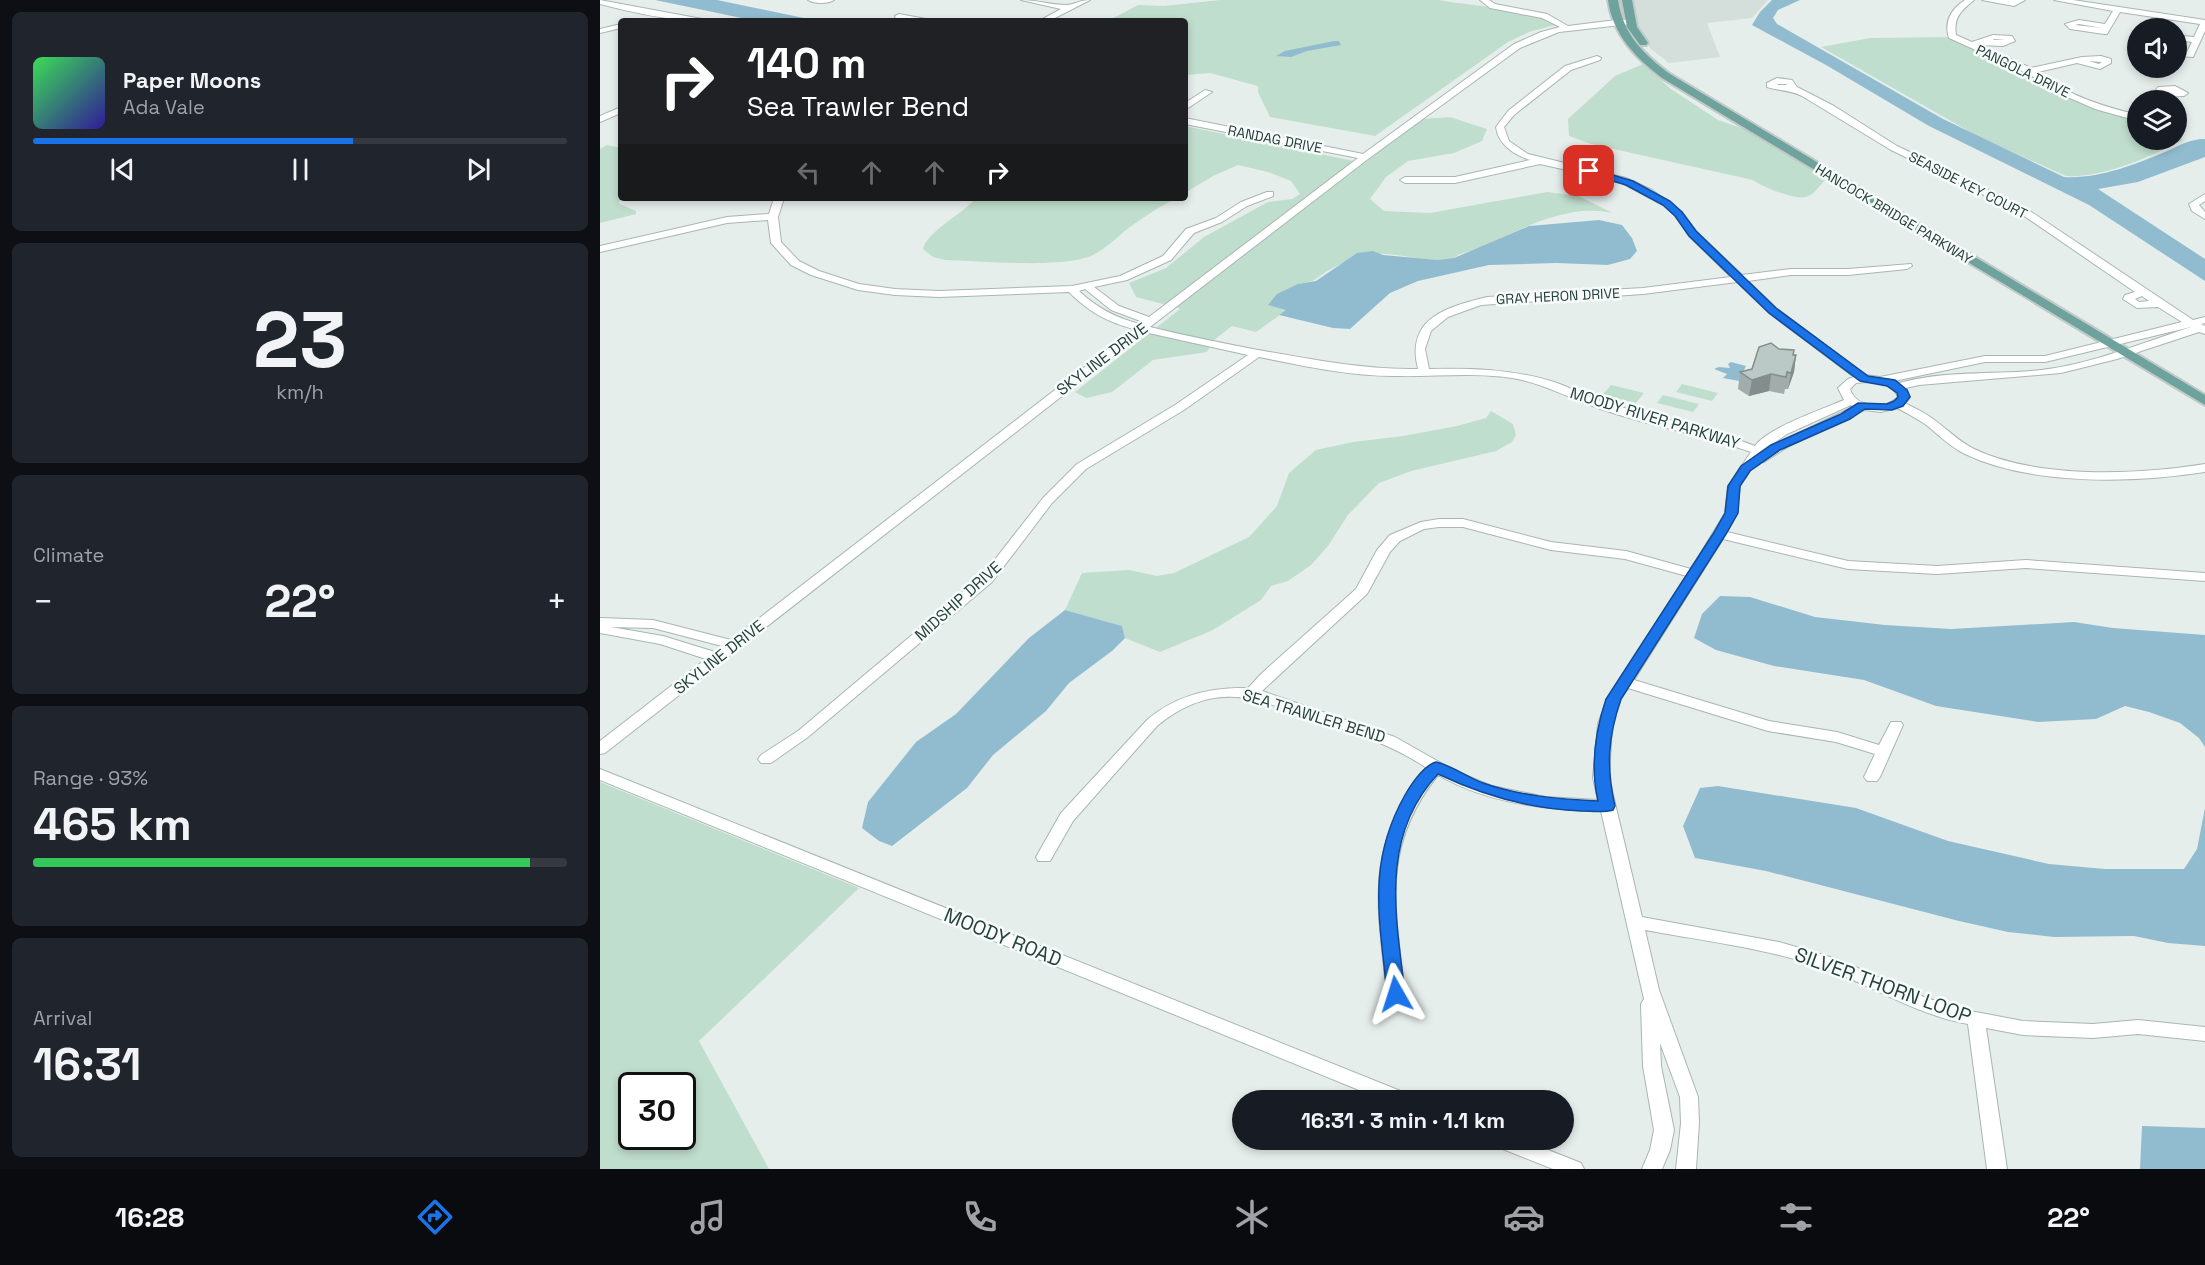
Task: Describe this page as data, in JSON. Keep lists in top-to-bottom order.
{
  "streets": {
    "main road": ["HANCOCK BRIDGE PARKWAY"],
    "street": [
      "PANGOLA DRIVE",
      "RANDAG DRIVE",
      "SEASIDE KEY COURT",
      "GRAY HERON DRIVE",
      "SKYLINE DRIVE",
      "MOODY RIVER PARKWAY",
      "MIDSHIP DRIVE",
      "SEA TRAWLER BEND",
      "MOODY ROAD",
      "SILVER THORN LOOP"
    ]
  },
  "crossings": [
    ["RANDAG DRIVE", "SKYLINE DRIVE"],
    ["HANCOCK BRIDGE PARKWAY", "SKYLINE DRIVE"],
    ["GRAY HERON DRIVE", "MOODY RIVER PARKWAY"],
    ["SKYLINE DRIVE", "MOODY RIVER PARKWAY"],
    ["MOODY RIVER PARKWAY", "MIDSHIP DRIVE"]
  ],
  "page": {
    "turn": ["140 m", "Sea Trawler Bend"],
    "song": ["Paper Moons", "Ada Vale"],
    "tile": [
      ["23", "km/h"],
      "Climate",
      ["Range · 93%", "465 km"],
      ["Arrival", "16:31"]
    ],
    "heat": ["−", "22°", "+"],
    "limit": "30",
    "trip": "16:31 · 3 min · 1.1 km",
    "tabs": ["16:28", "22°"]
  }
}
